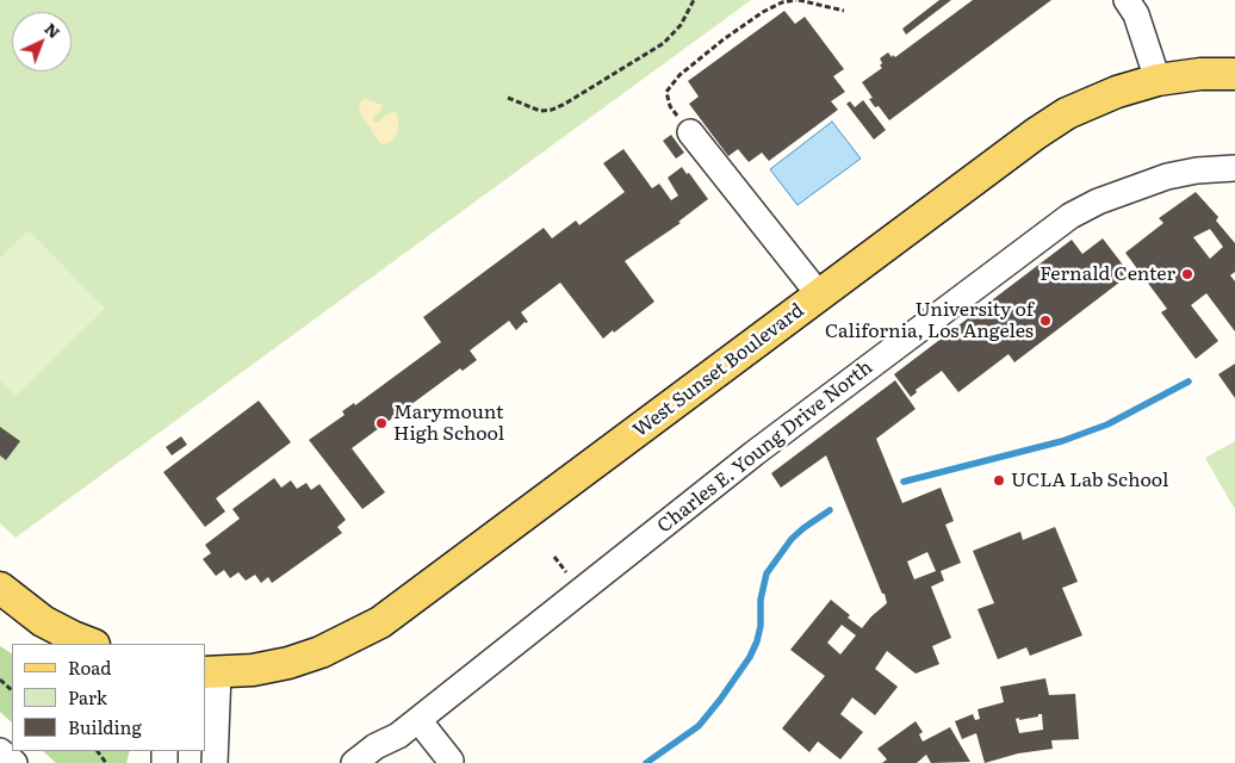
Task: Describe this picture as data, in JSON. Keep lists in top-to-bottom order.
{
  "streets": {
    "main road": ["West Sunset Boulevard"],
    "street": ["Charles E. Young Drive North"]
  },
  "places": [
    "Fernald Center",
    "University of California, Los Angeles",
    "Marymount High School",
    "UCLA Lab School"
  ],
  "legend": ["Road", "Park", "Building"],
  "north": "top right"
}
